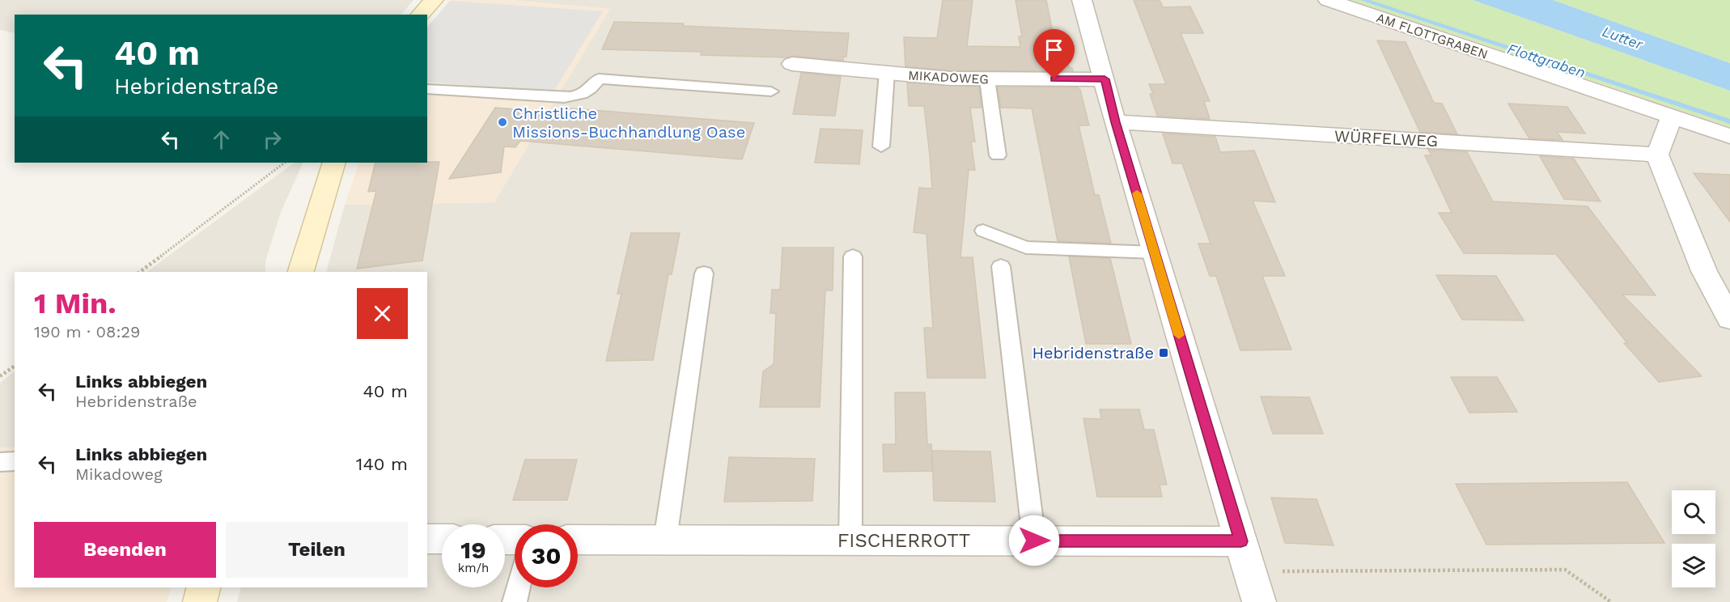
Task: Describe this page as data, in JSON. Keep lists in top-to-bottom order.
{
  "streets": {
    "street": [
      "AM FLOTTGRABEN",
      "MIKADOWEG",
      "WÜRFELWEG",
      "FISCHERROTT"
    ]
  },
  "water": ["Lutter", "Flottgraben"],
  "places": {
    "other": ["Christliche Missions-Buchhandlung Oase"],
    "transit": ["Hebridenstraße"]
  },
  "page": {
    "turn": ["40 m", "Hebridenstraße"],
    "heading": ["1 Min.", "190 m · 08:29"],
    "list": [
      {
        "name": "Links abbiegen",
        "note": "Hebridenstraße",
        "value": "40 m"
      },
      {
        "name": "Links abbiegen",
        "note": "Mikadoweg",
        "value": "140 m"
      }
    ],
    "buttons": ["Beenden", "Teilen"],
    "speed": "19 km/h",
    "limit": "30"
  }
}
